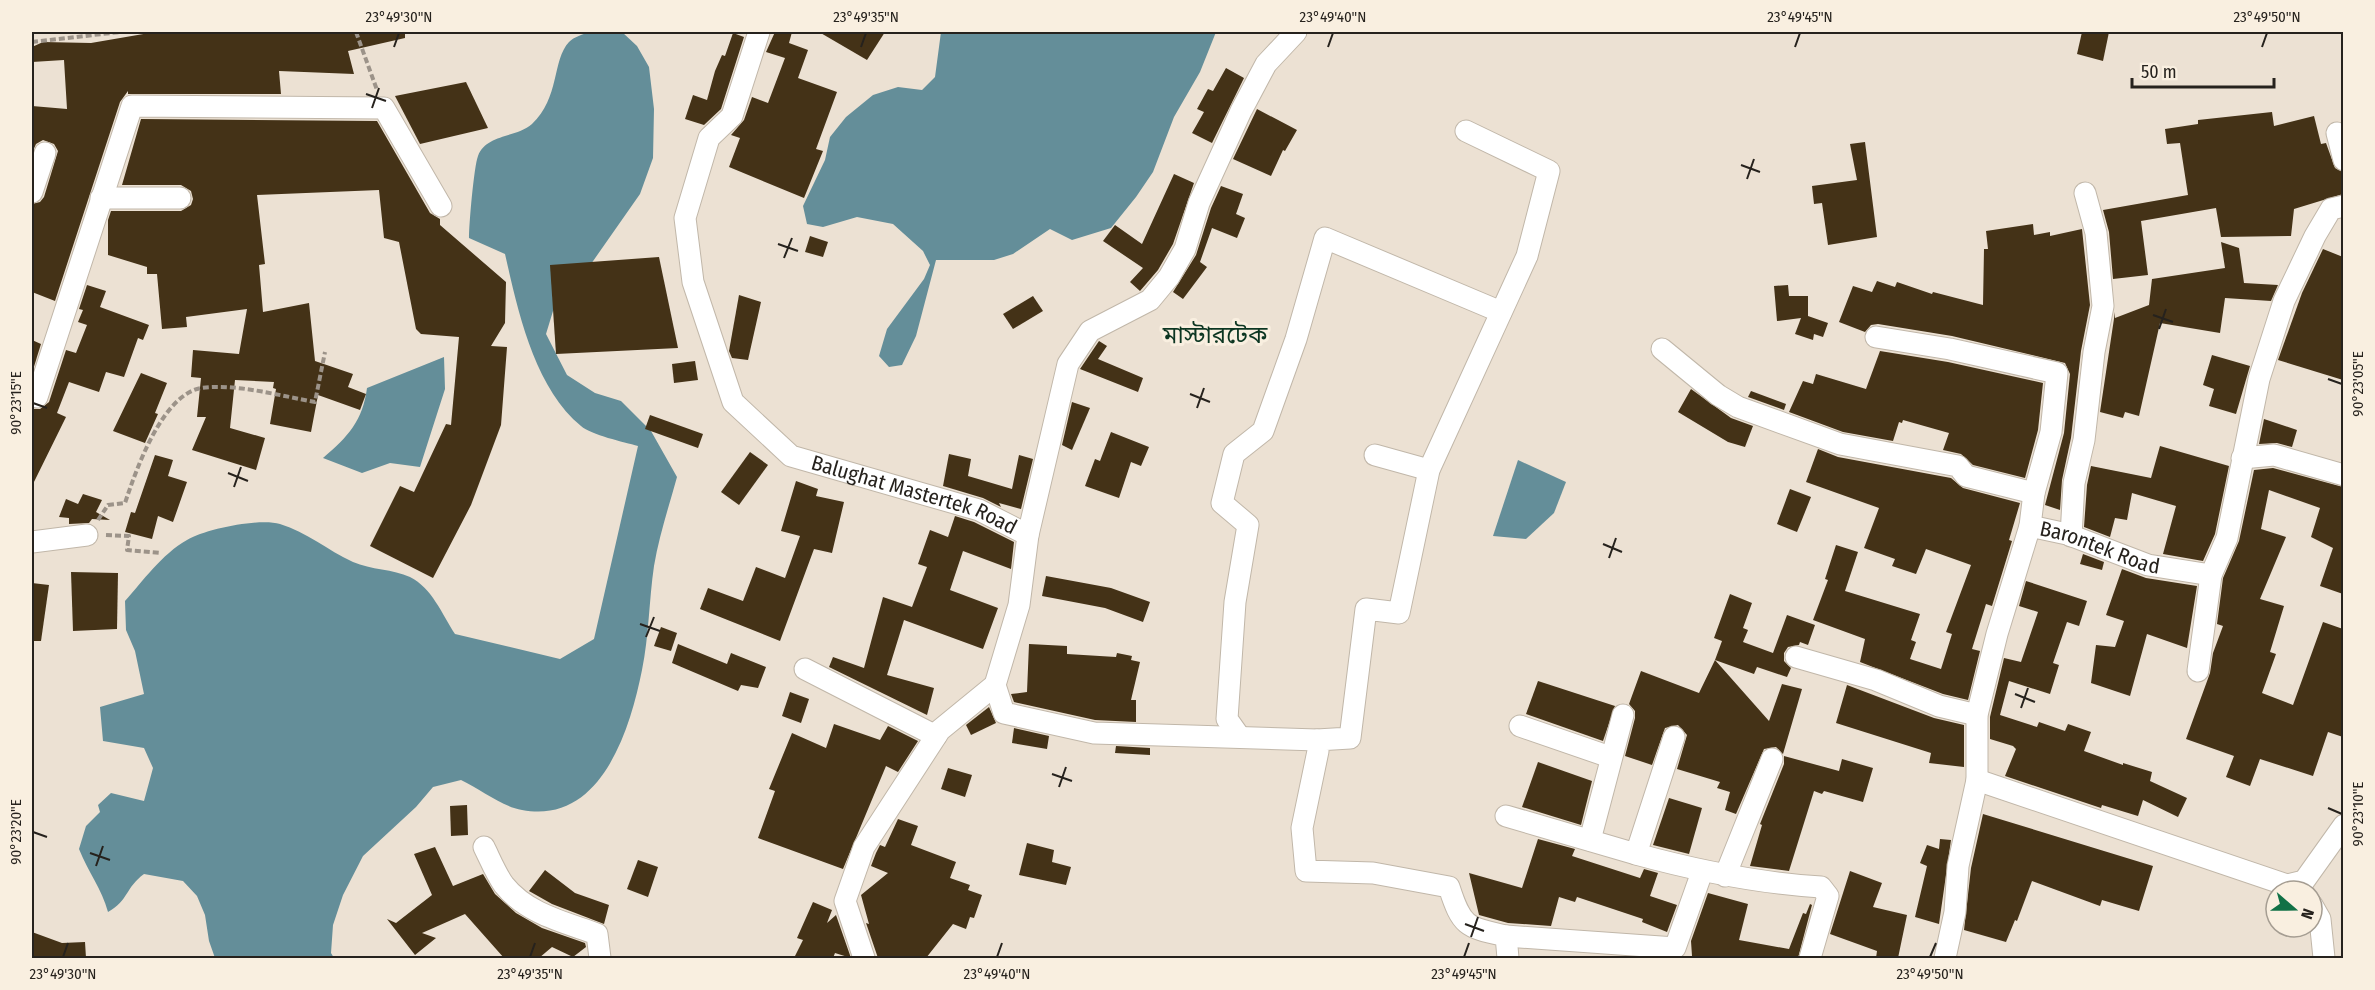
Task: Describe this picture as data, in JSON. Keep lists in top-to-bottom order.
{
  "streets": {
    "street": ["Balughat Mastertek Road", "Barontek Road"]
  },
  "districts": ["মাস্টারটেক"],
  "scale_bar": "50 m",
  "north": "right",
  "coordinates": [
    "23°49'30\"N",
    "23°49'35\"N",
    "23°49'40\"N",
    "23°49'45\"N",
    "23°49'50\"N",
    "90°23'05\"E",
    "90°23'15\"E",
    "90°23'10\"E",
    "90°23'20\"E"
  ]
}
